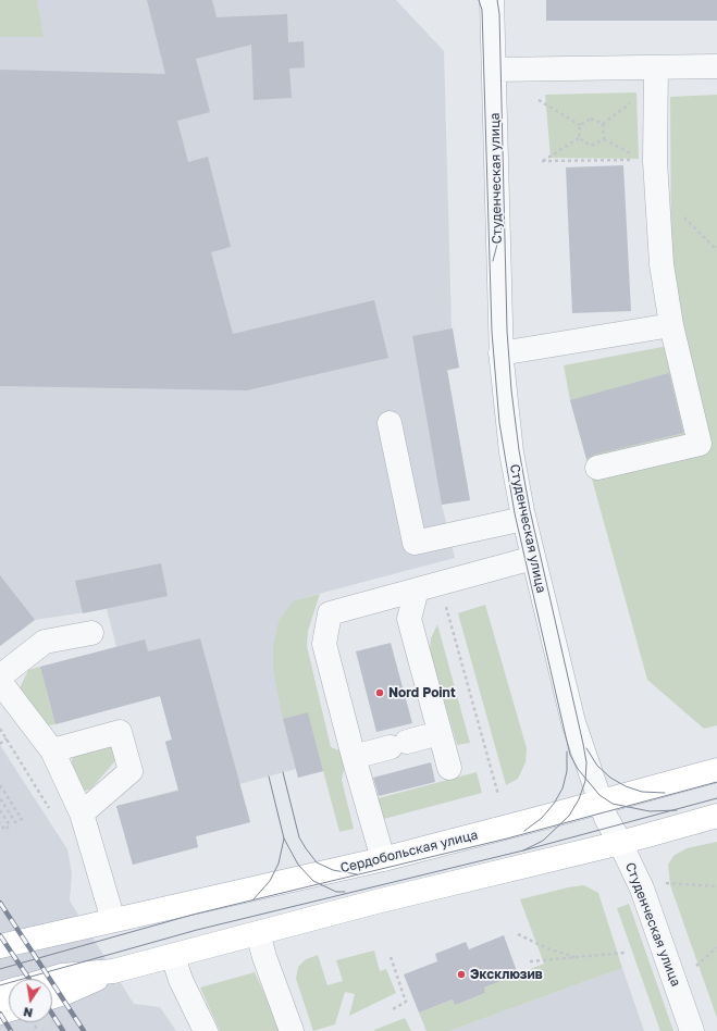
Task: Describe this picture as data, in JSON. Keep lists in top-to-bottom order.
{
  "streets": {
    "main road": ["Сердобольская улица"],
    "street": ["Студенческая улица"]
  },
  "crossings": [
    ["Студенческая улица", "Сердобольская улица"]
  ],
  "places": ["Nord Point", "Эксклюзив"],
  "north": "bottom"
}
